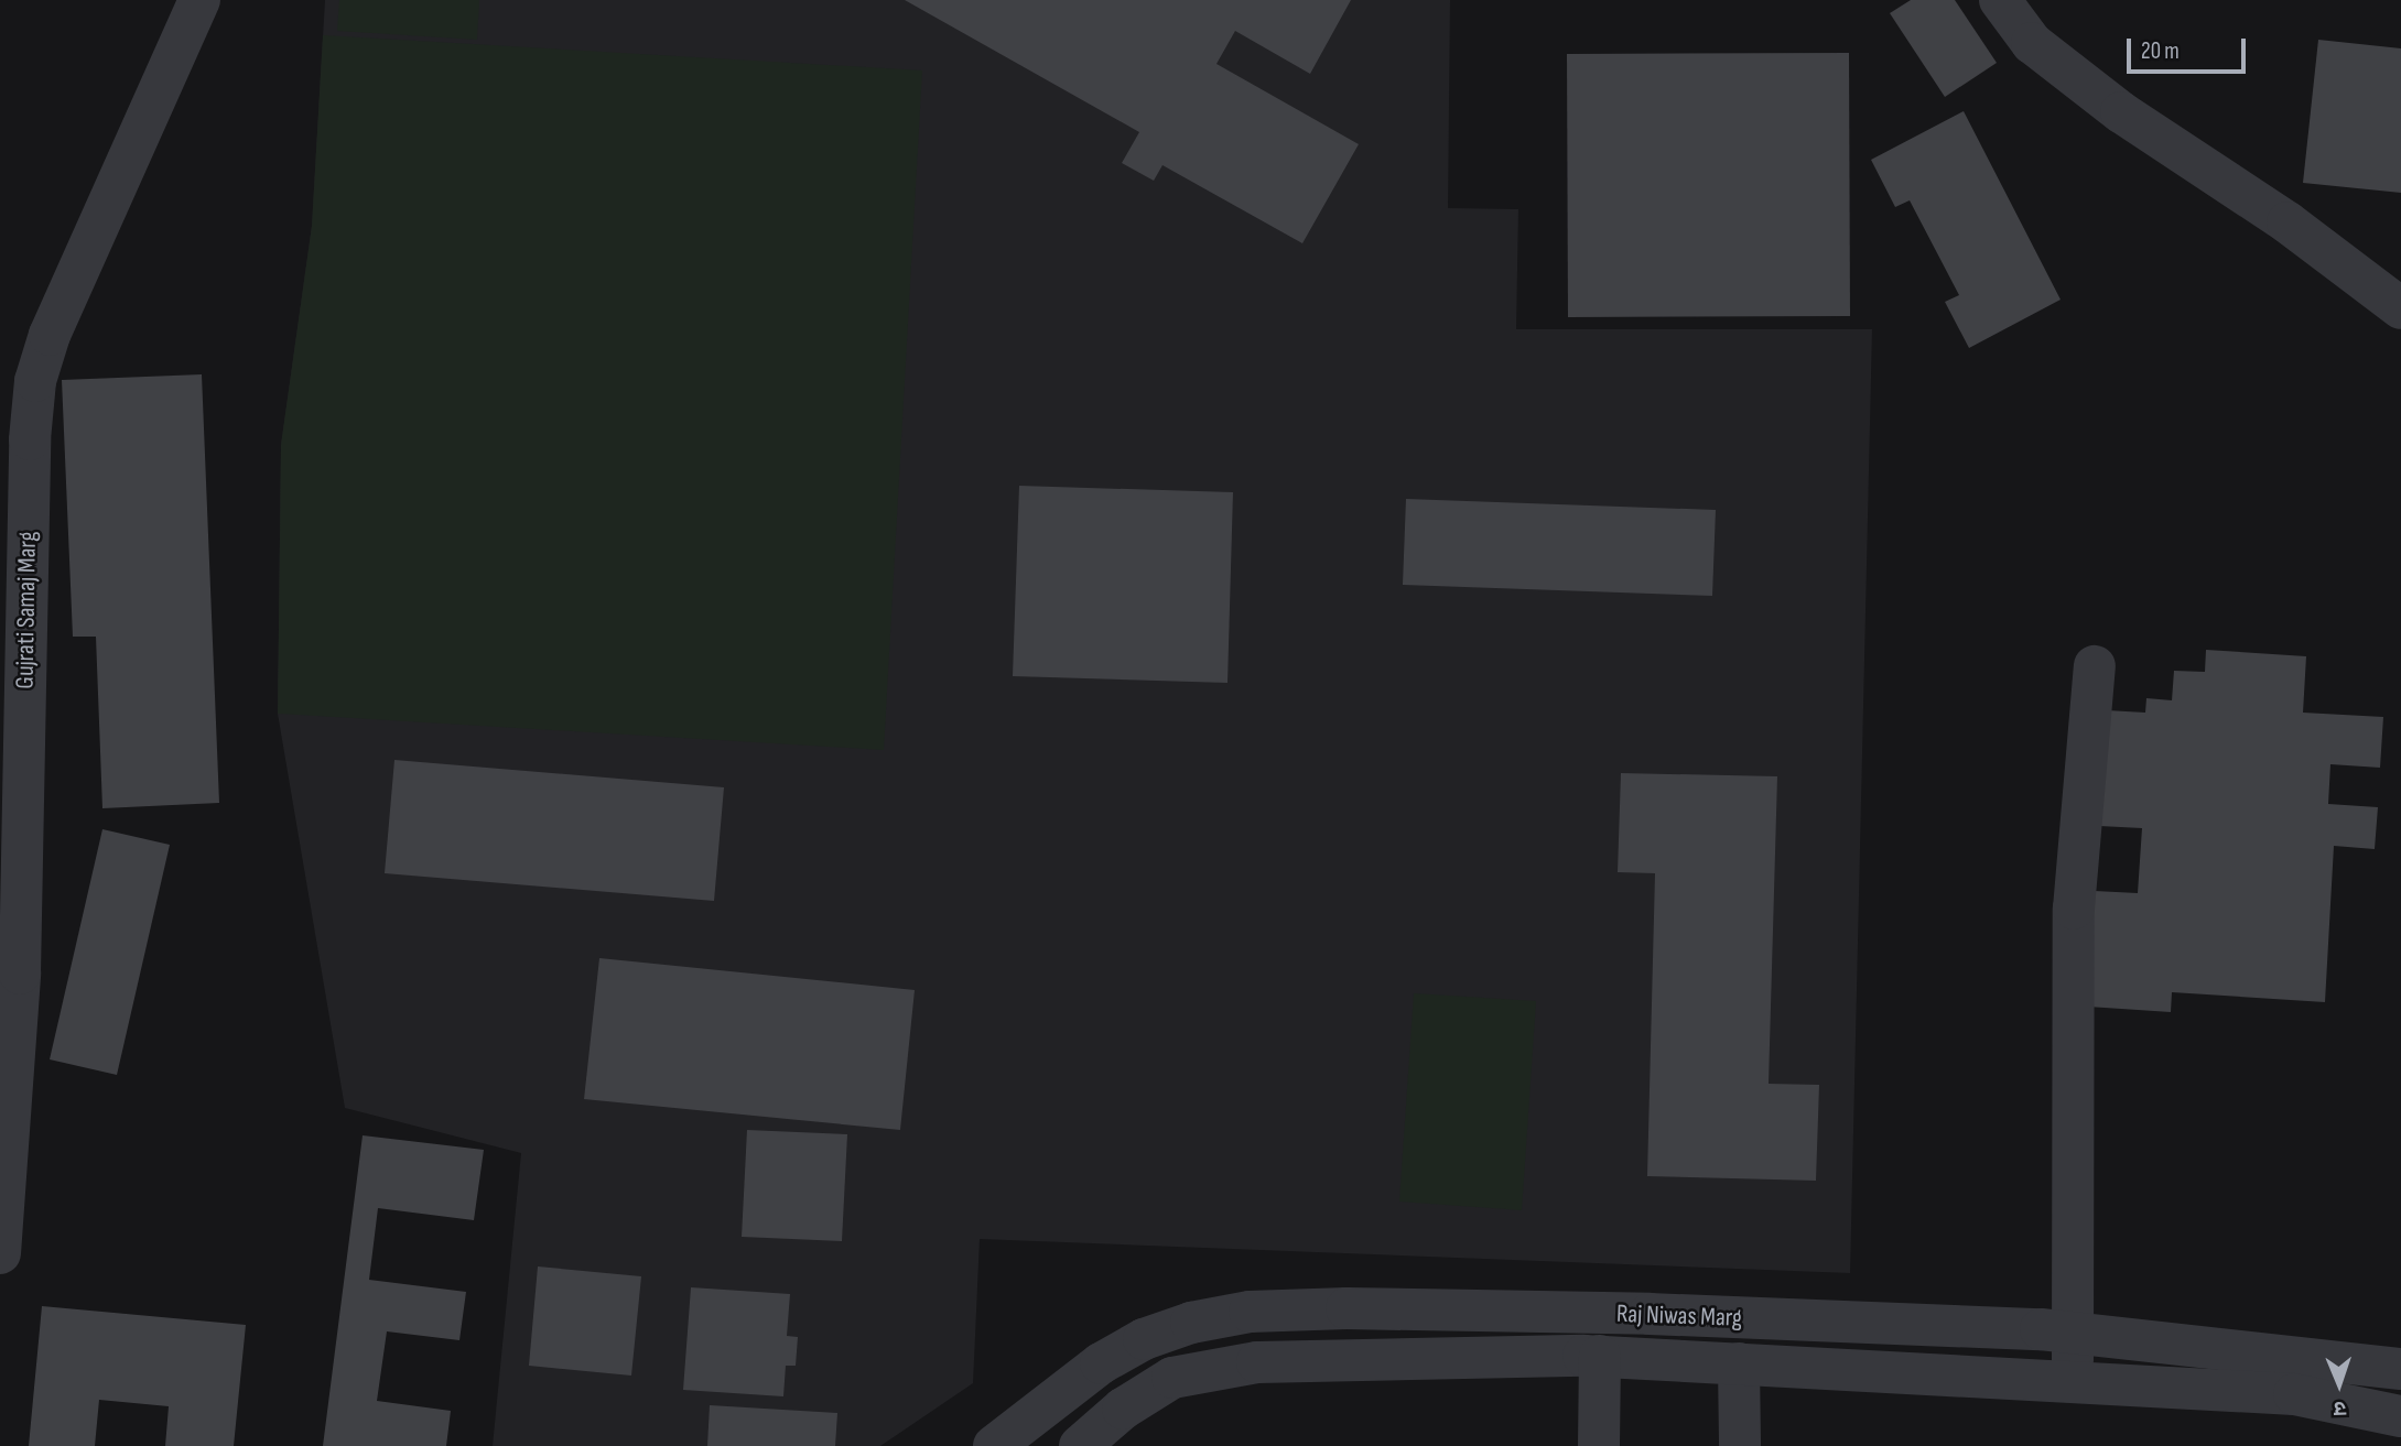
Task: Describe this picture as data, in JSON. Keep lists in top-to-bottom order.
{
  "streets": {
    "street": ["Gujrati Samaj Marg", "Raj Niwas Marg"]
  },
  "scale_bar": "20 m",
  "north": "bottom"
}
